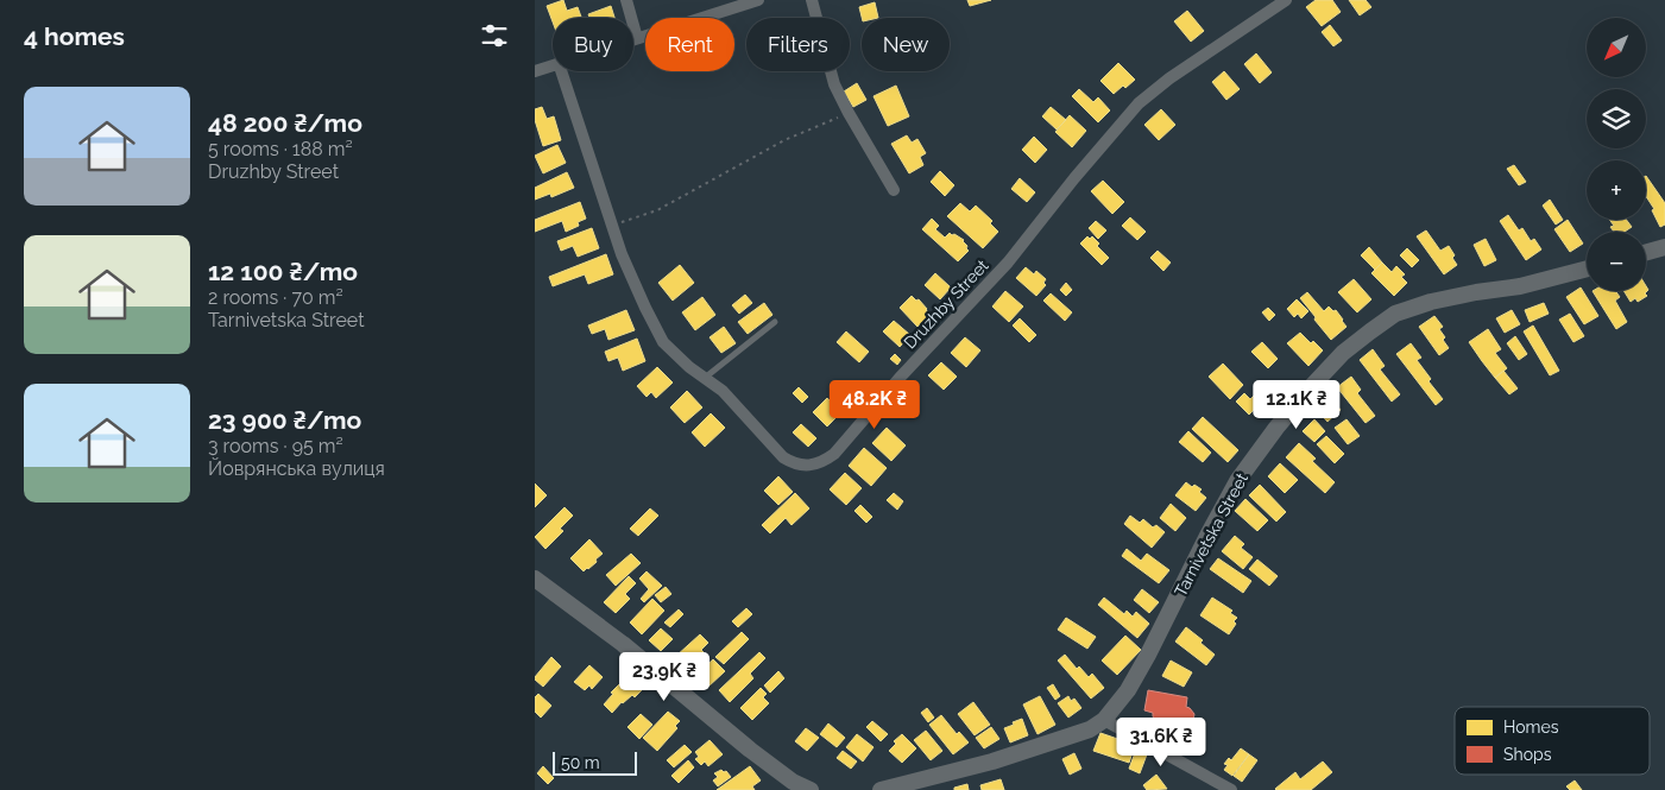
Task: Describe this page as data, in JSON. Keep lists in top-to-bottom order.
{
  "streets": {
    "street": ["Druzhby Street", "Tarnivetska Street"]
  },
  "legend": ["Homes", "Shops"],
  "scale_bar": "50 m",
  "north": "bottom left",
  "page": {
    "heading": "4 homes",
    "map_buttons": ["+", "−"],
    "chip": [
      "Buy",
      "Rent",
      "Filters",
      "New"
    ],
    "list": [
      {
        "name": "48 200 ₴/mo",
        "note": "5 rooms · 188 m² · Druzhby Street"
      },
      {
        "name": "12 100 ₴/mo",
        "note": "2 rooms · 70 m² · Tarnivetska Street"
      },
      {
        "name": "23 900 ₴/mo",
        "note": "3 rooms · 95 m² · Йоврянська вулиця"
      }
    ],
    "price": [
      "48.2K ₴",
      "12.1K ₴",
      "23.9K ₴",
      "31.6K ₴"
    ],
    "scale": "50 m"
  }
}
